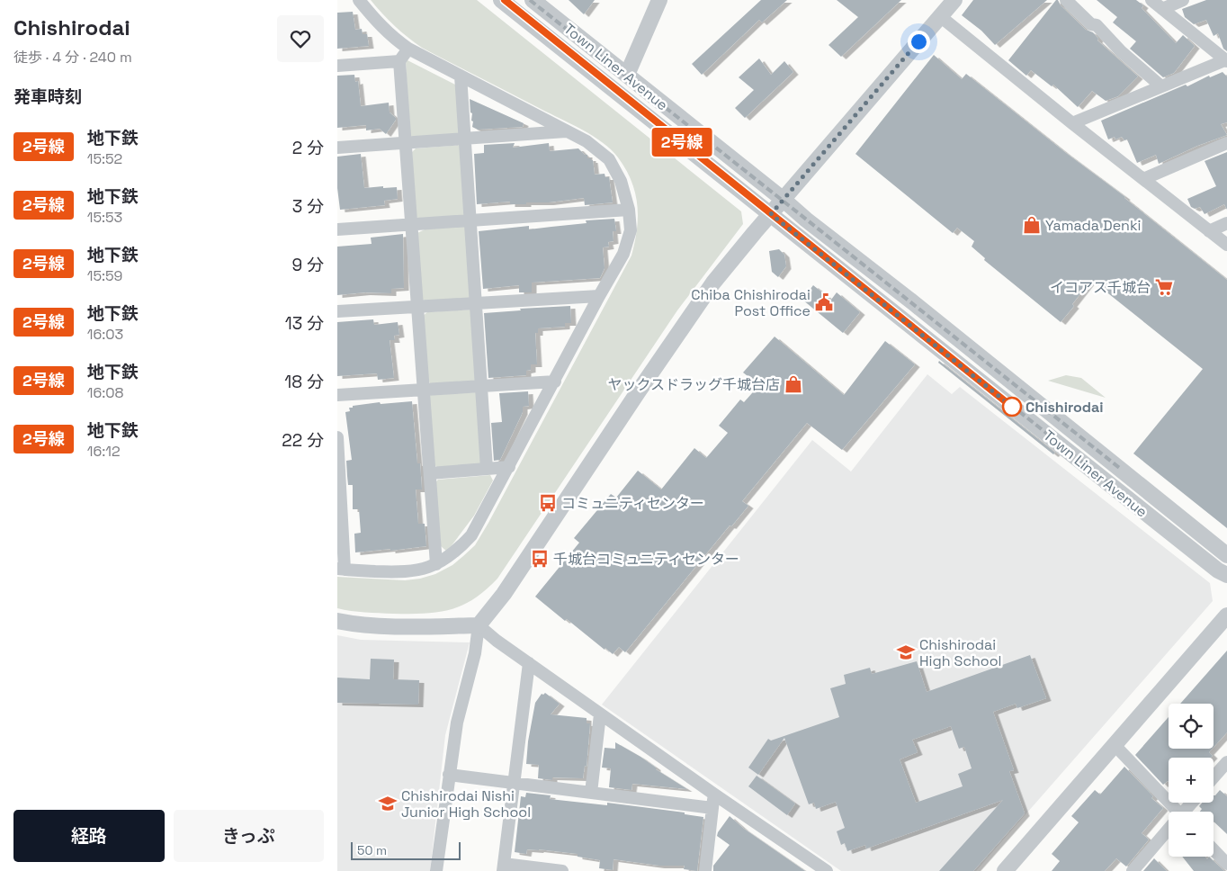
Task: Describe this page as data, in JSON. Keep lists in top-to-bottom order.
{
  "streets": {
    "street": ["Town Liner Avenue"]
  },
  "places": {
    "shop": ["Yamada Denki", "ヤックスドラッグ千城台店"],
    "supermarket": ["イコアス千城台"],
    "public building": ["Chiba Chishirodai Post Office"],
    "other": ["Chishirodai"],
    "bus stop": ["コミュニティセンター", "千城台コミュニティセンター"],
    "school or university": ["Chishirodai High School", "Chishirodai Nishi Junior High School"]
  },
  "lines": ["metro line 2号線"],
  "scale_bar": "50 m",
  "page": {
    "heading": [
      ["Chishirodai", "徒歩 · 4 分 · 240 m"],
      "発車時刻"
    ],
    "on_map": "2号線",
    "list": [
      {
        "mark": "2号線",
        "name": "地下鉄",
        "note": "15:52",
        "value": "2 分"
      },
      {
        "mark": "2号線",
        "name": "地下鉄",
        "note": "15:53",
        "value": "3 分"
      },
      {
        "mark": "2号線",
        "name": "地下鉄",
        "note": "15:59",
        "value": "9 分"
      },
      {
        "mark": "2号線",
        "name": "地下鉄",
        "note": "16:03",
        "value": "13 分"
      },
      {
        "mark": "2号線",
        "name": "地下鉄",
        "note": "16:08",
        "value": "18 分"
      },
      {
        "mark": "2号線",
        "name": "地下鉄",
        "note": "16:12",
        "value": "22 分"
      }
    ],
    "map_buttons": ["+", "−"],
    "buttons": ["経路", "きっぷ"],
    "scale": "50 m"
  }
}
